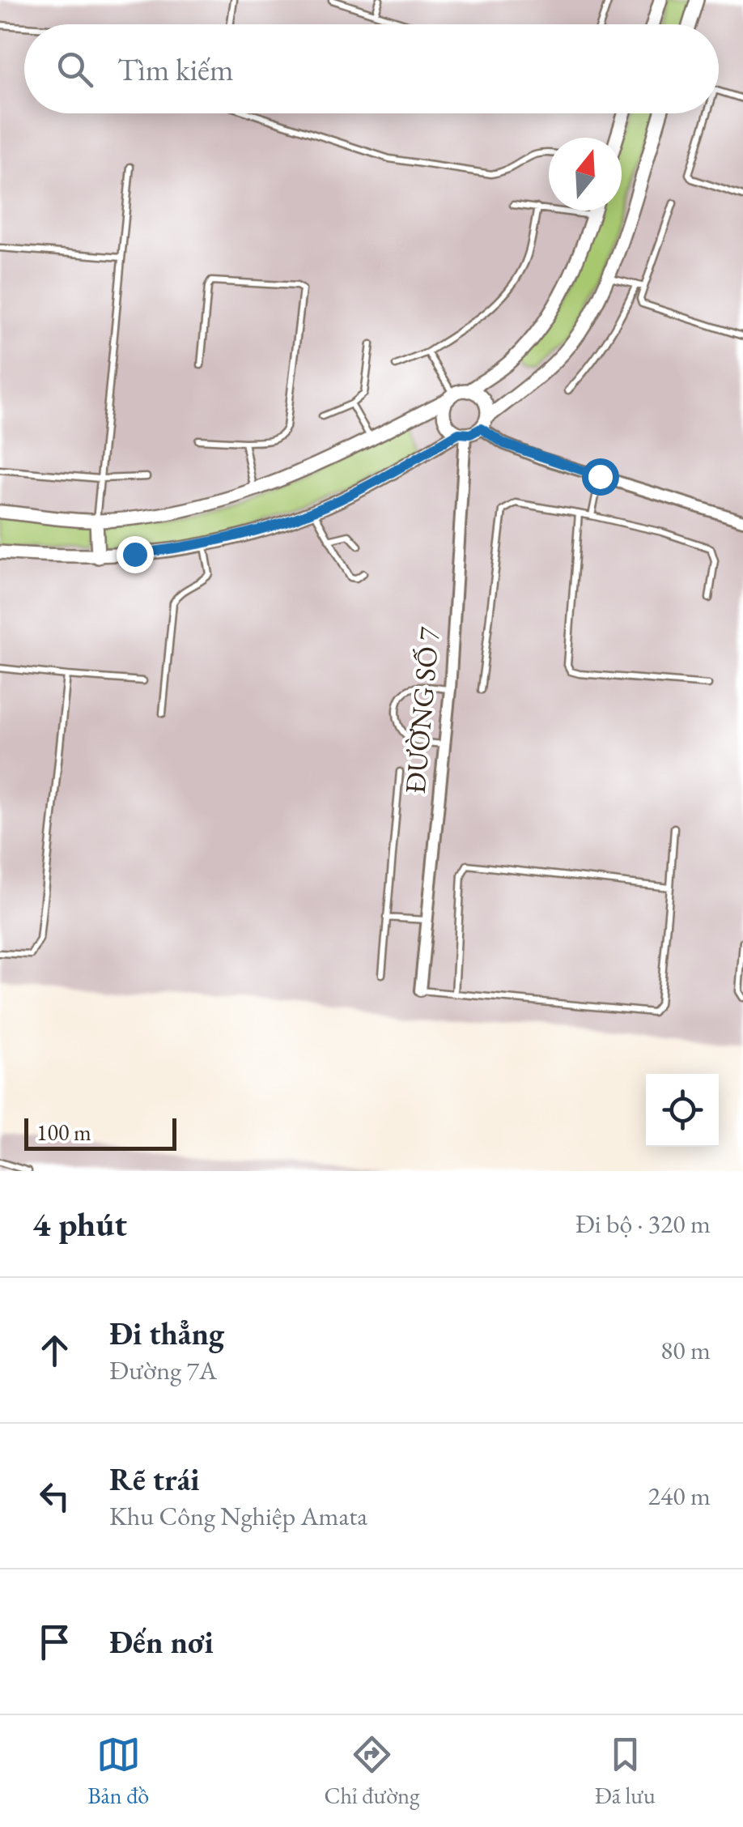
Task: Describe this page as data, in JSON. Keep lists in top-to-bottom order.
{
  "streets": {
    "street": ["ĐƯỜNG SỐ 7"]
  },
  "scale_bar": "100 m",
  "north": "top",
  "page": {
    "search": "Tìm kiếm",
    "scale": "100 m",
    "heading": ["4 phút", "Đi bộ · 320 m"],
    "list": [
      ["Đi thẳng", "Đường 7A", "80 m"],
      ["Rẽ trái", "Khu Công Nghiệp Amata", "240 m"],
      "Đến nơi"
    ],
    "nav": ["Bản đồ", "Chỉ đường", "Đã lưu"]
  }
}
